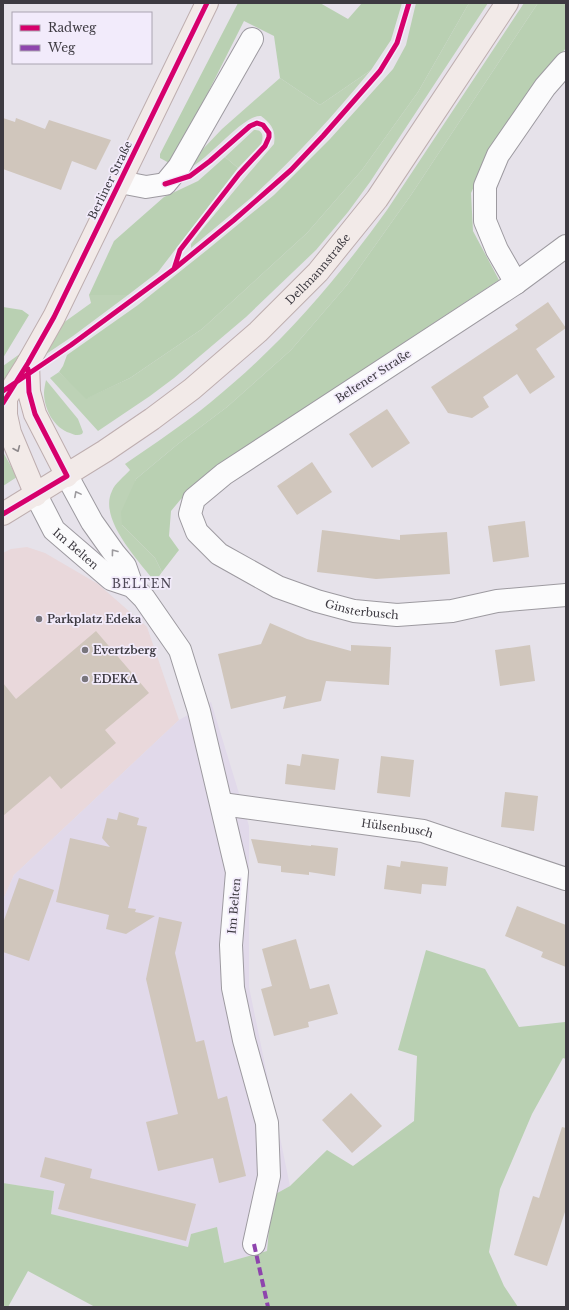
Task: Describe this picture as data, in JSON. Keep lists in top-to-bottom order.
{
  "streets": {
    "main road": ["Berliner Straße", "Dellmannstraße"],
    "street": [
      "Beltener Straße",
      "Im Belten",
      "Ginsterbusch",
      "Hülsenbusch"
    ]
  },
  "crossings": [
    ["Berliner Straße", "Dellmannstraße"],
    ["Berliner Straße", "Im Belten"],
    ["Dellmannstraße", "Im Belten"],
    ["Beltener Straße", "Ginsterbusch"],
    ["Im Belten", "Hülsenbusch"]
  ],
  "districts": ["BELTEN"],
  "places": ["Parkplatz Edeka", "Evertzberg", "EDEKA"],
  "legend": ["Radweg", "Weg"]
}
